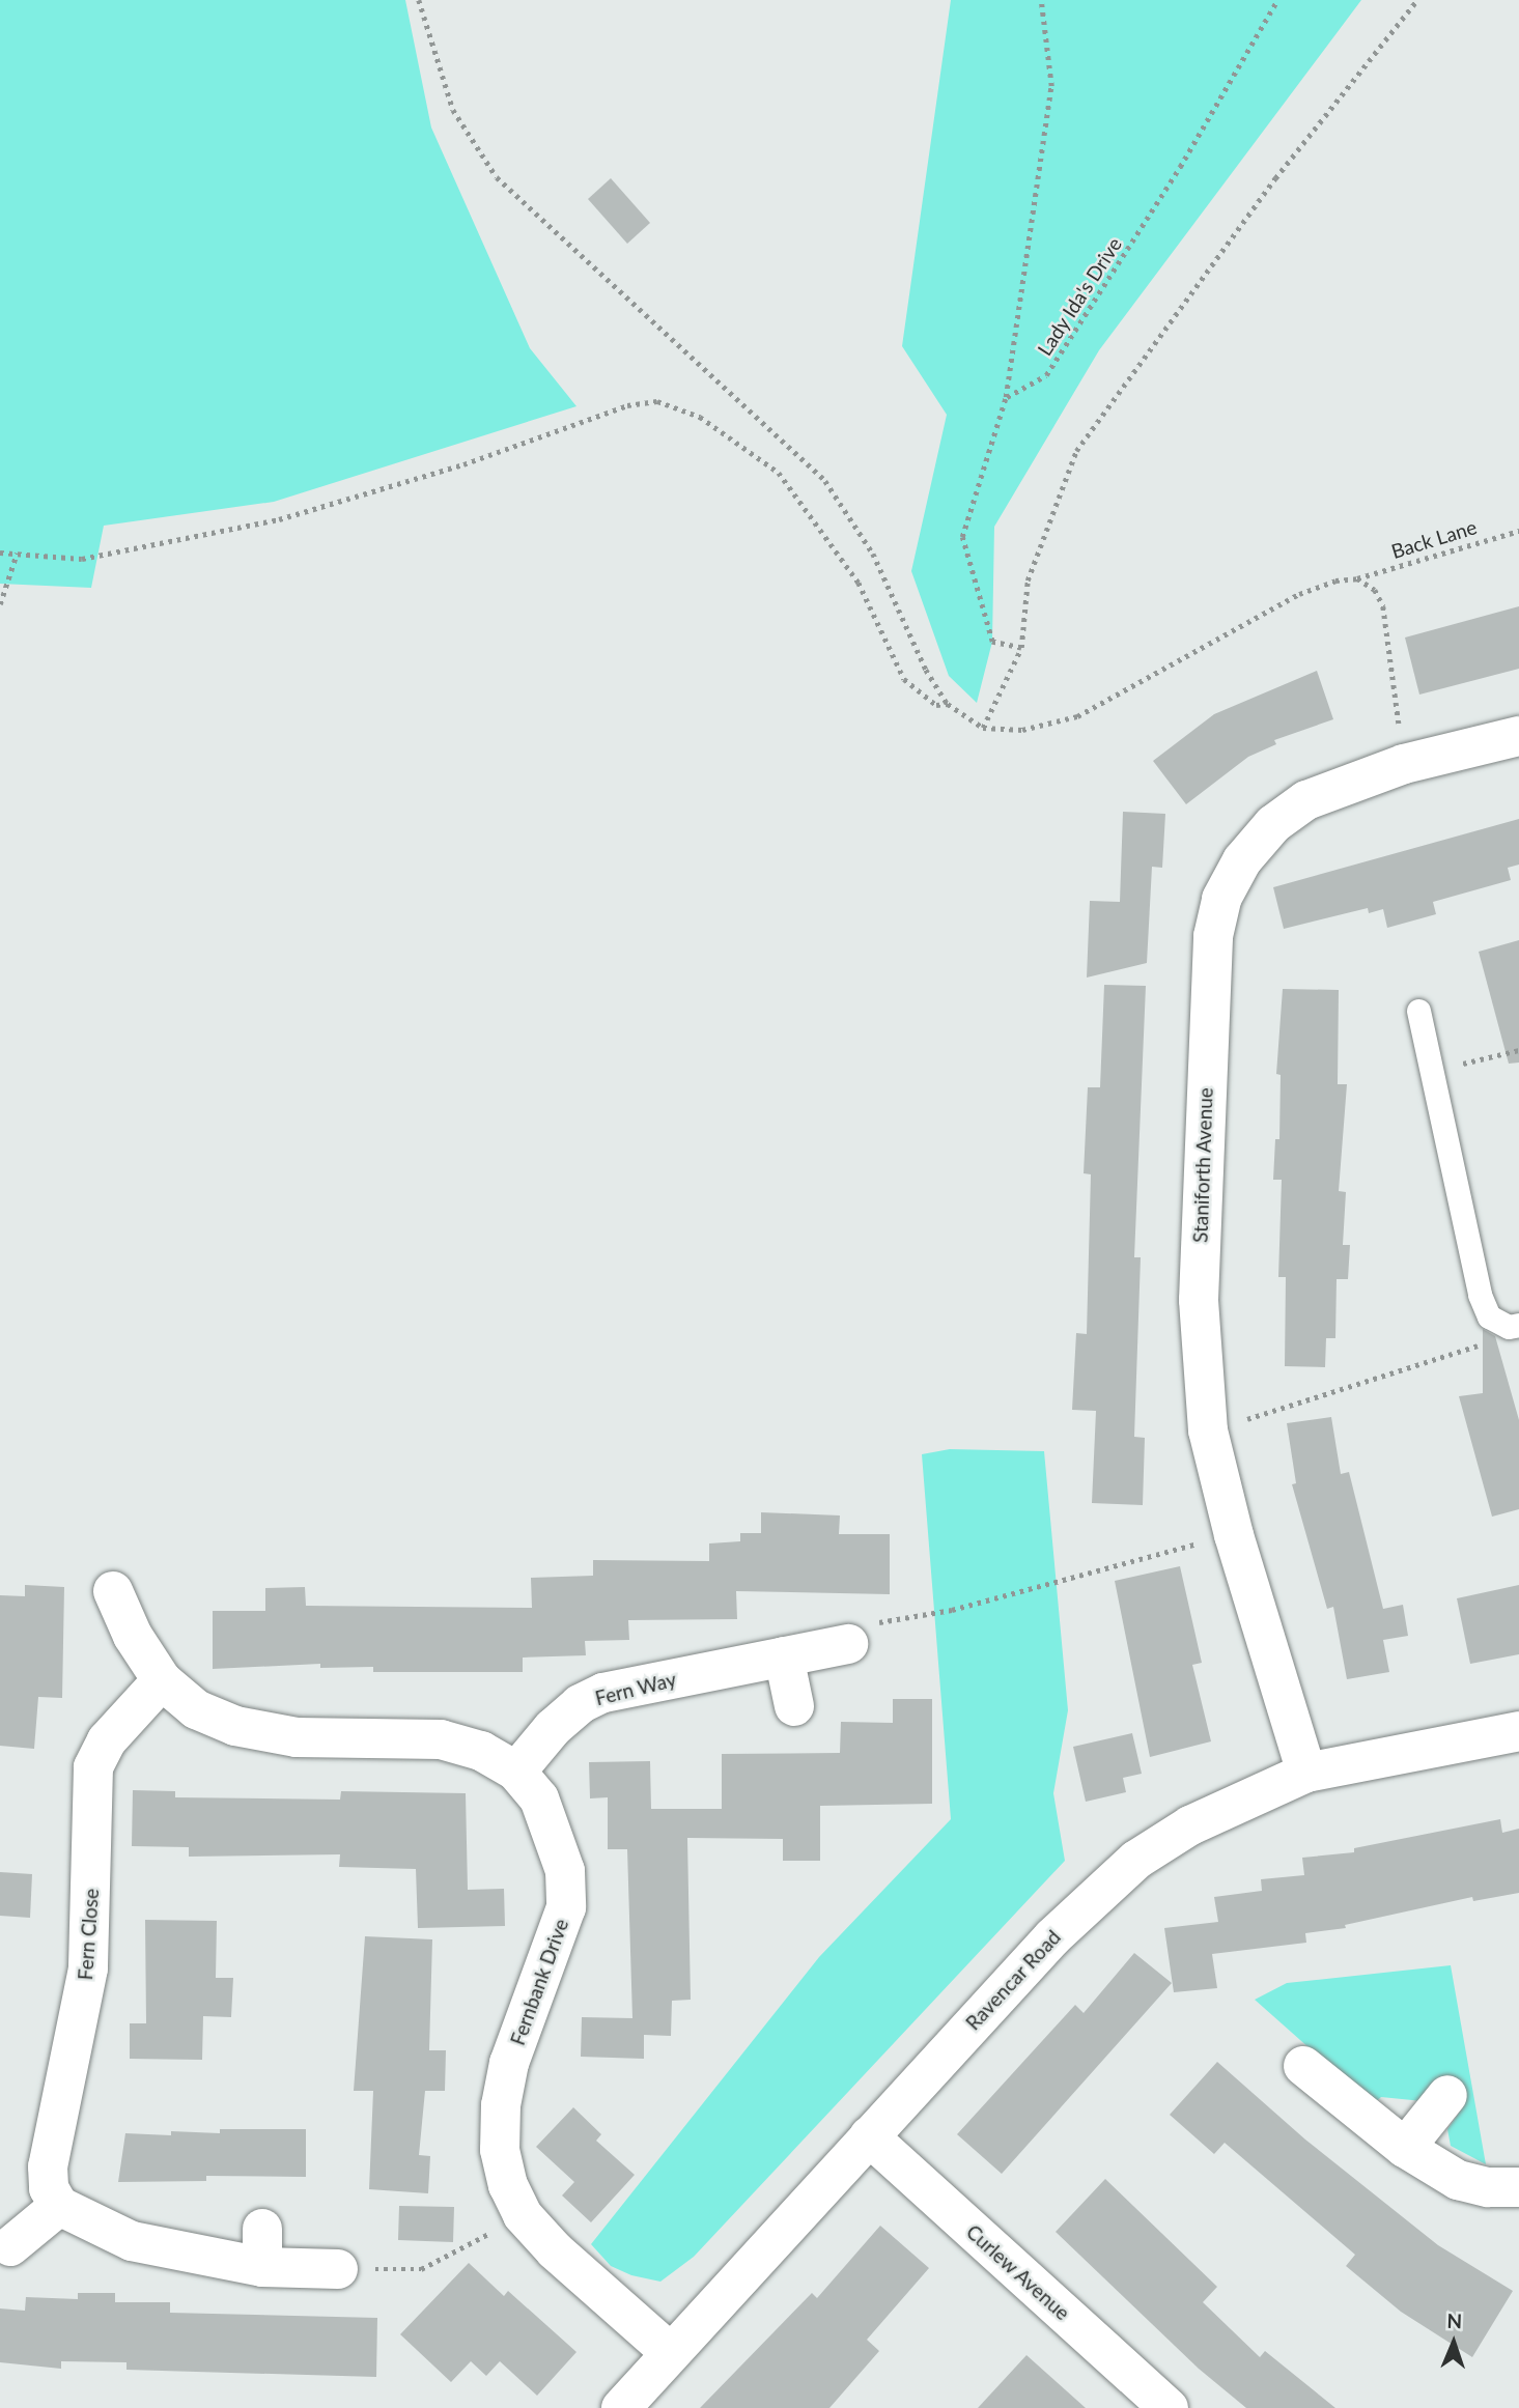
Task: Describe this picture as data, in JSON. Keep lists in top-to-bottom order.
{
  "streets": {
    "street": [
      "Staniforth Avenue",
      "Fern Way",
      "Fern Close",
      "Ravencar Road",
      "Fernbank Drive",
      "Curlew Avenue"
    ],
    "path": ["Lady Ida's Drive", "Back Lane"]
  },
  "crossings": [
    ["Staniforth Avenue", "Ravencar Road"],
    ["Fern Way", "Fernbank Drive"],
    ["Fern Close", "Fernbank Drive"],
    ["Ravencar Road", "Fernbank Drive"],
    ["Ravencar Road", "Curlew Avenue"]
  ],
  "north": "top"
}
